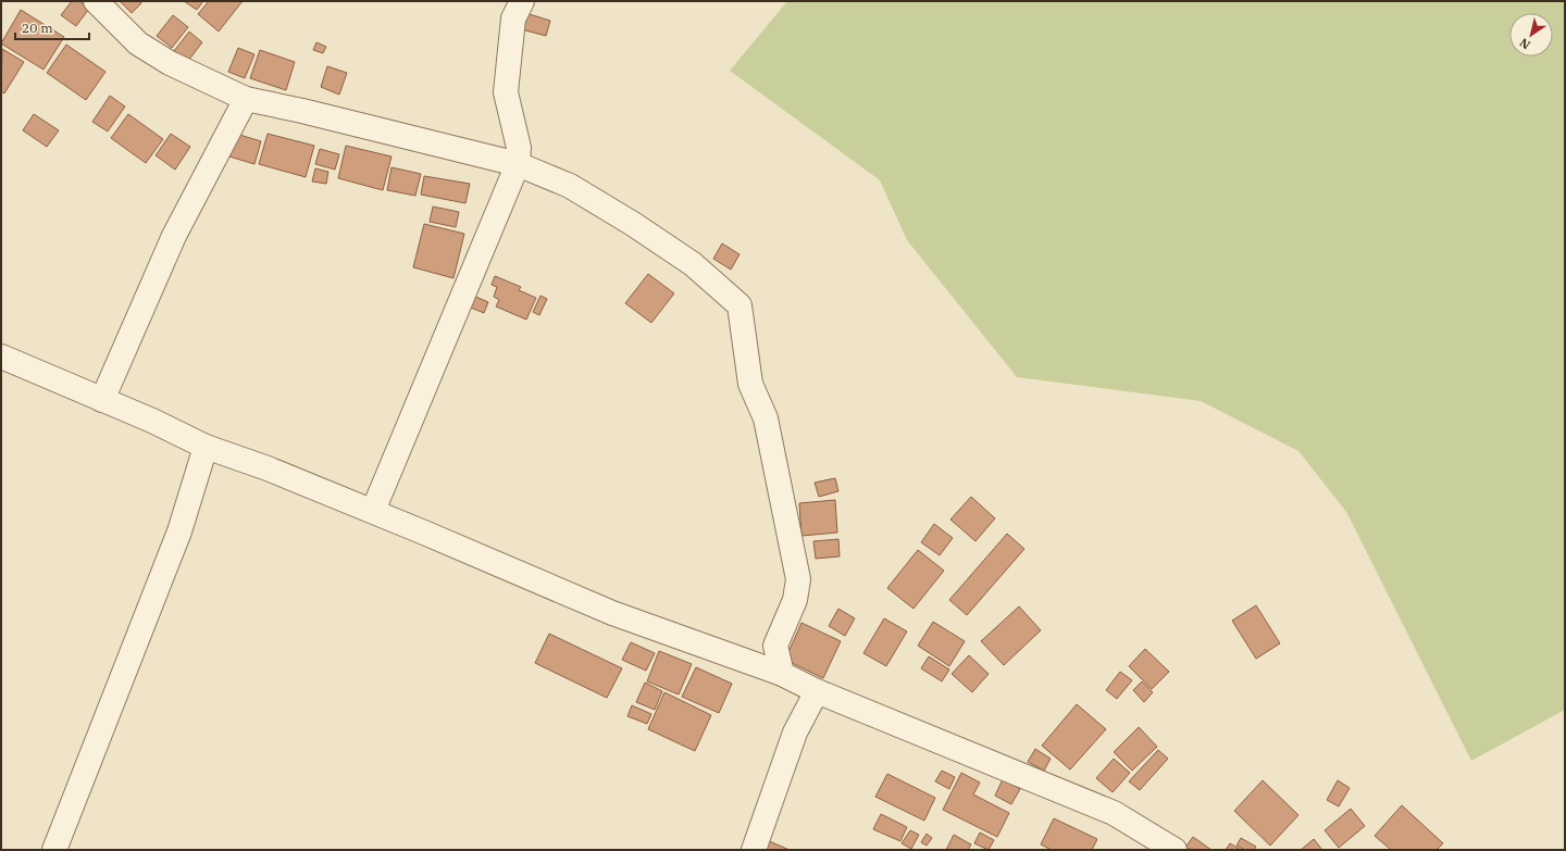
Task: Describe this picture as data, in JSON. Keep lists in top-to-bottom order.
{
  "scale_bar": "20 m",
  "north": "bottom left"
}
